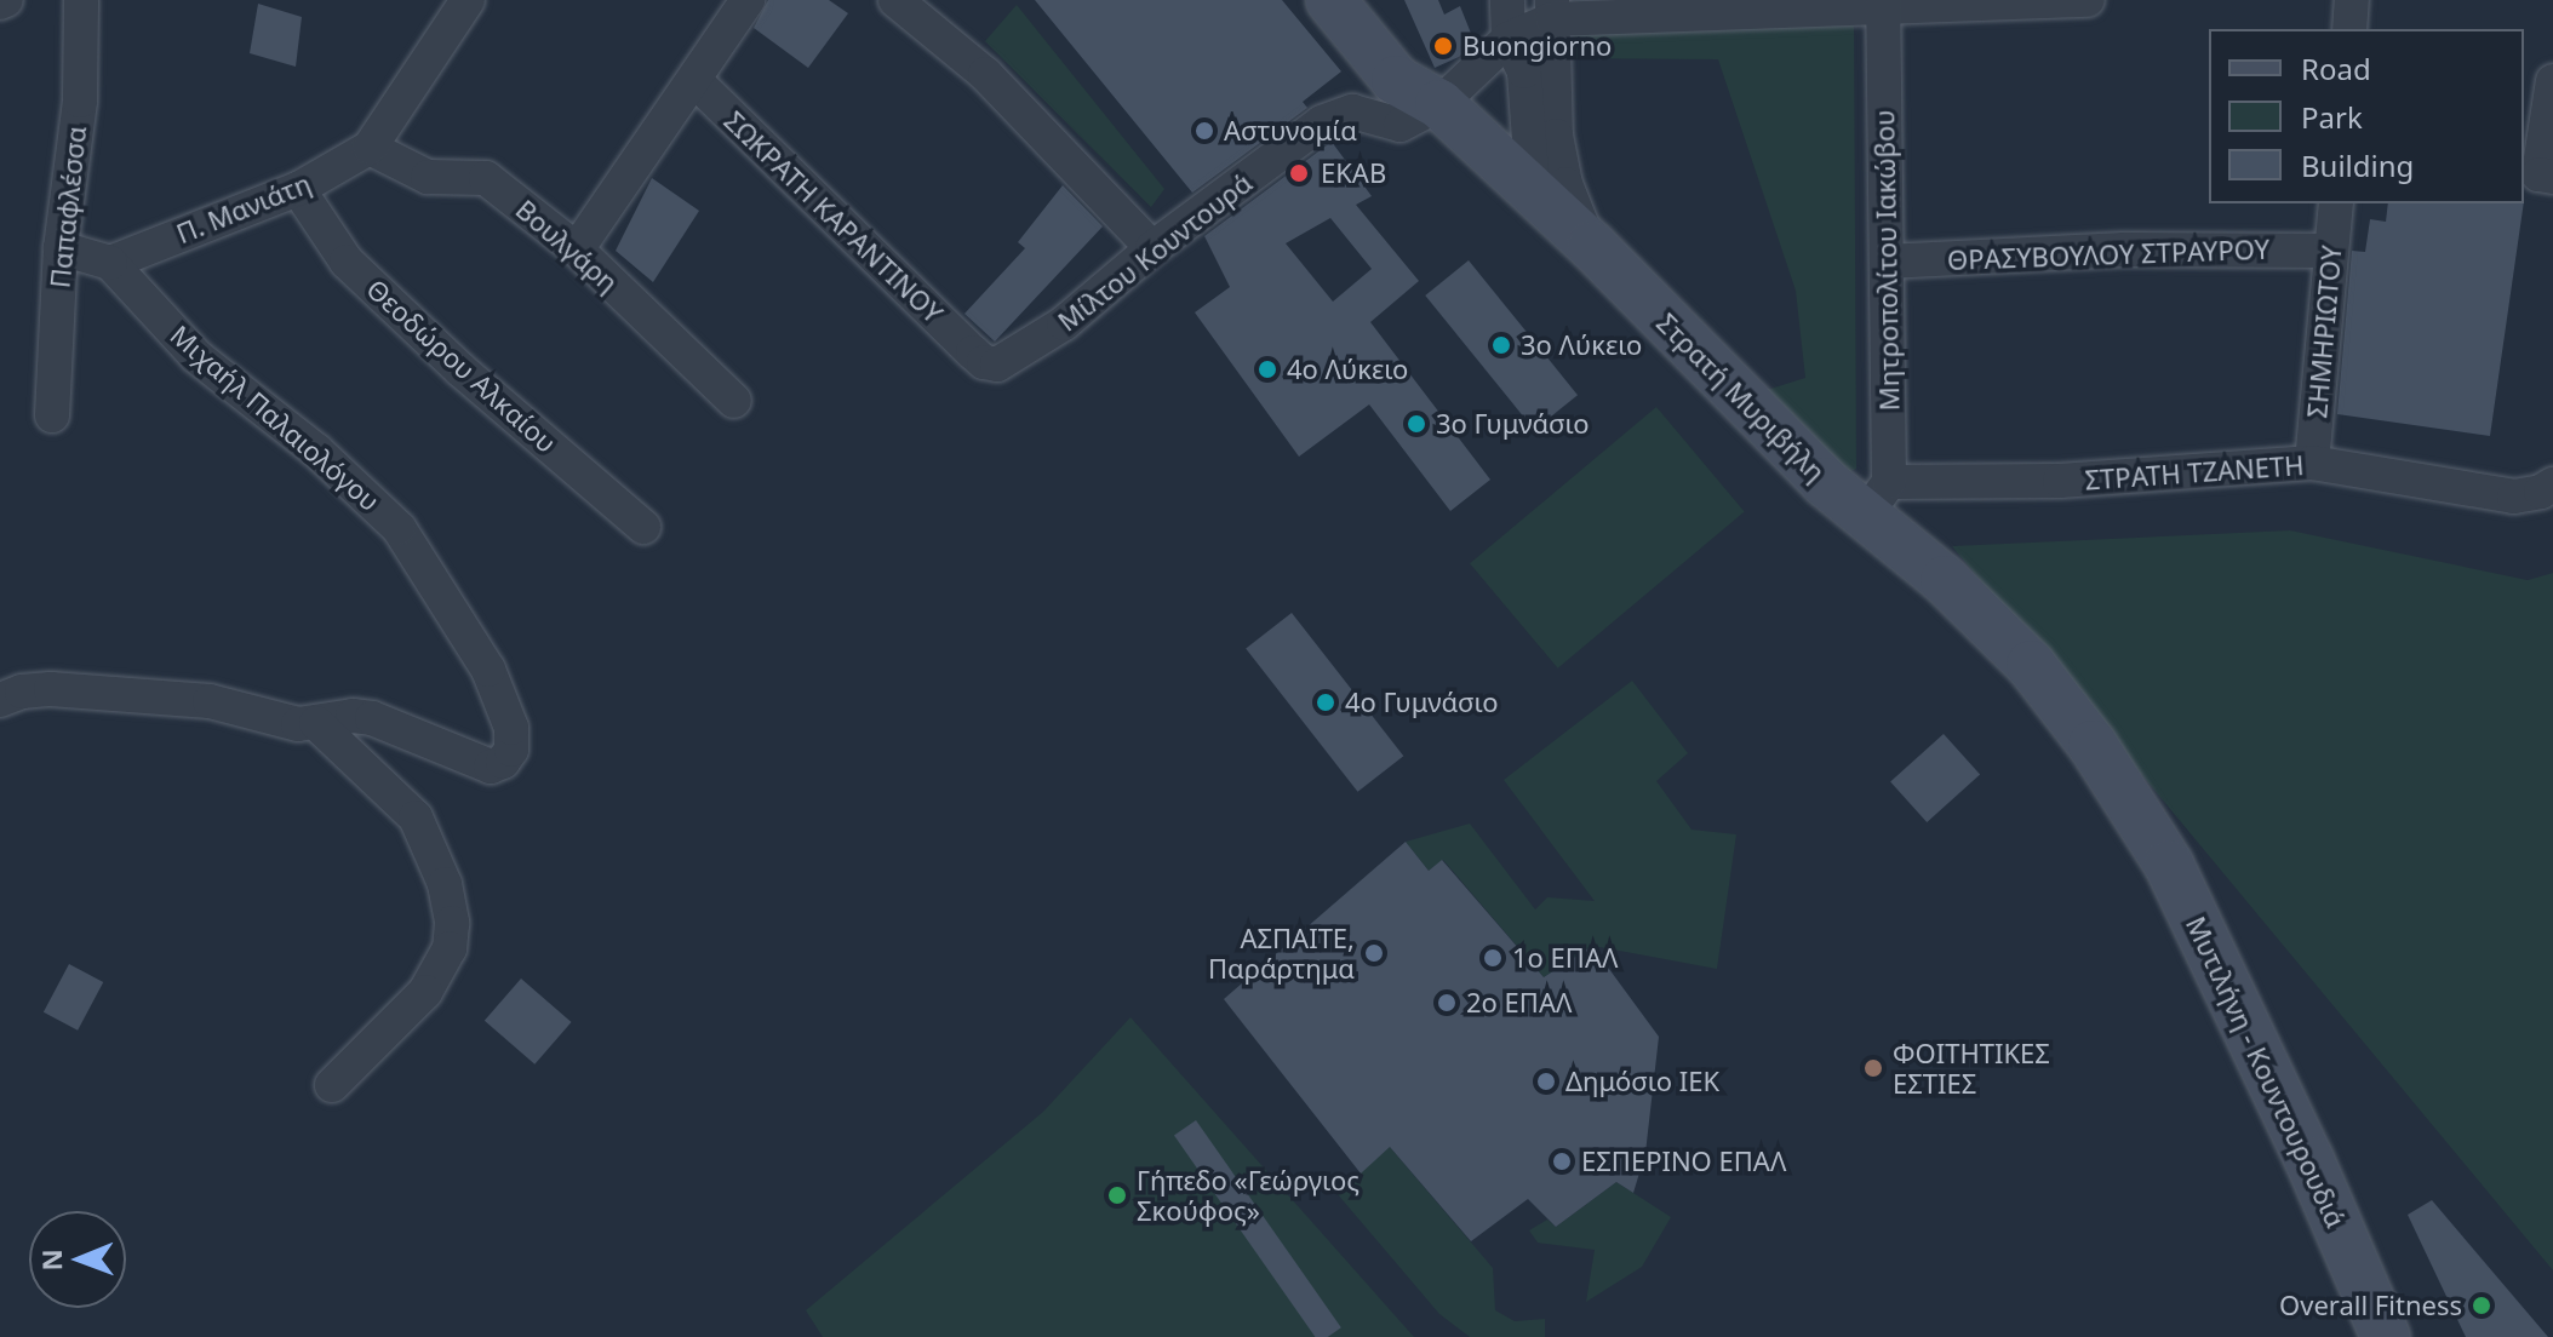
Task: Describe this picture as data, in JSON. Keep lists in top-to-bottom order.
{
  "streets": {
    "main road": ["Στρατή Μυριβήλη", "Μυτιλήνη - Κουντουρουδιά"],
    "street": [
      "Παπαφλέσσα",
      "Π. Μανιάτη",
      "ΣΩΚΡΑΤΗ ΚΑΡΑΝΤΙΝΟΥ",
      "Βουλγάρη",
      "Μίλτου Κουντουρά",
      "ΘΡΑΣΥΒΟΥΛΟΥ ΣΤΡΑΥΡΟΥ",
      "Μητροπολίτου Ιακώβου",
      "ΣΗΜΗΡΙΩΤΟΥ",
      "Θεοδώρου Αλκαίου",
      "Μιχαήλ Παλαιολόγου",
      "ΣΤΡΑΤΗ ΤΖΑΝΕΤΗ"
    ]
  },
  "crossings": [
    ["Π. Μανιάτη", "Βουλγάρη"],
    ["Π. Μανιάτη", "Θεοδώρου Αλκαίου"],
    ["Π. Μανιάτη", "Μιχαήλ Παλαιολόγου"],
    ["ΣΩΚΡΑΤΗ ΚΑΡΑΝΤΙΝΟΥ", "Μίλτου Κουντουρά"],
    ["Μίλτου Κουντουρά", "Στρατή Μυριβήλη"],
    ["ΘΡΑΣΥΒΟΥΛΟΥ ΣΤΡΑΥΡΟΥ", "Μητροπολίτου Ιακώβου"],
    ["ΘΡΑΣΥΒΟΥΛΟΥ ΣΤΡΑΥΡΟΥ", "ΣΗΜΗΡΙΩΤΟΥ"],
    ["Μητροπολίτου Ιακώβου", "Στρατή Μυριβήλη"],
    ["Μητροπολίτου Ιακώβου", "ΣΤΡΑΤΗ ΤΖΑΝΕΤΗ"],
    ["ΣΗΜΗΡΙΩΤΟΥ", "ΣΤΡΑΤΗ ΤΖΑΝΕΤΗ"],
    ["Στρατή Μυριβήλη", "ΣΤΡΑΤΗ ΤΖΑΝΕΤΗ"],
    ["Στρατή Μυριβήλη", "Μυτιλήνη - Κουντουρουδιά"]
  ],
  "places": [
    "Buongiorno",
    "Αστυνομία",
    "ΕΚΑΒ",
    "3ο Λύκειο",
    "4ο Λύκειο",
    "3ο Γυμνάσιο",
    "4ο Γυμνάσιο",
    "ΑΣΠΑΙΤΕ, Παράρτημα",
    "1ο ΕΠΑΛ",
    "2ο ΕΠΑΛ",
    "ΦΟΙΤΗΤΙΚΕΣ ΕΣΤΙΕΣ",
    "Δημόσιο ΙΕΚ",
    "ΕΣΠΕΡΙΝΟ ΕΠΑΛ",
    "Γήπεδο «Γεώργιος Σκούφος»",
    "Overall Fitness"
  ],
  "legend": ["Road", "Park", "Building"],
  "north": "left"
}
